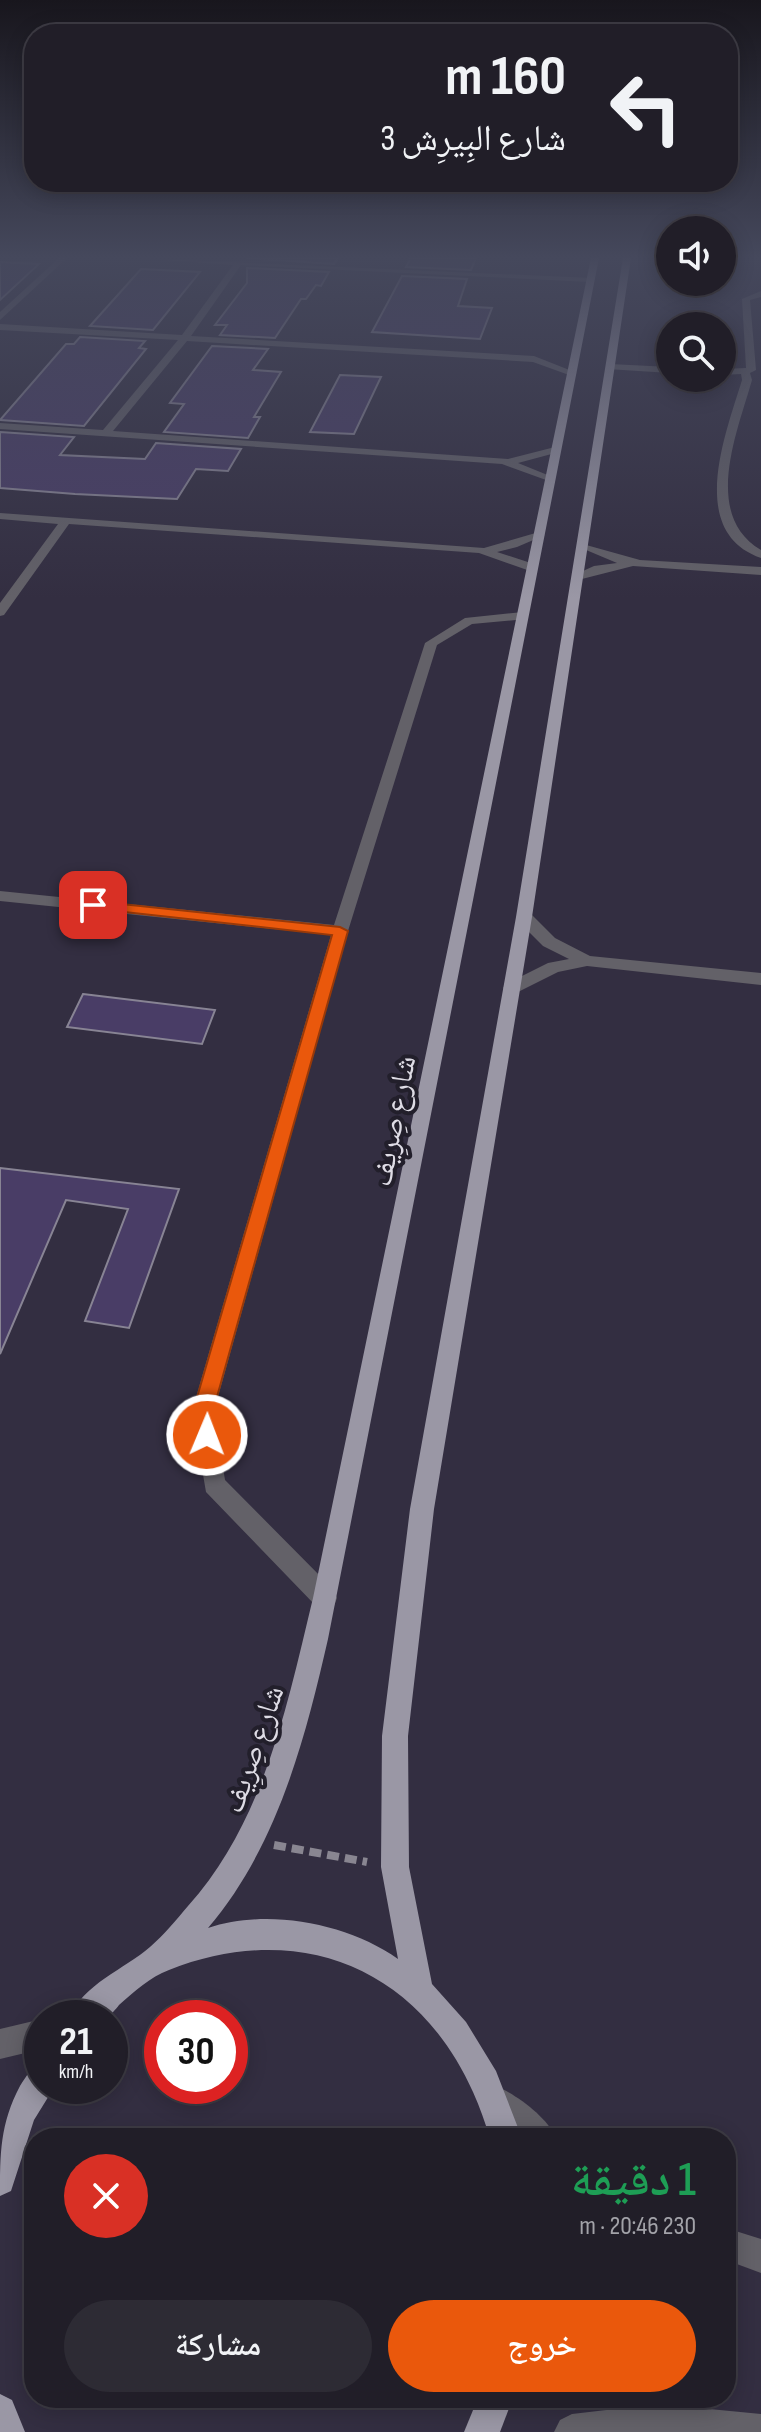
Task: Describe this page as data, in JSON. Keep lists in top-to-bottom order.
{
  "streets": {
    "main road": ["شارع صِرِيف"]
  },
  "page": {
    "turn": ["160 m", "شارع البِيرِش 3"],
    "speed": "21 km/h",
    "limit": "30",
    "heading": ["1 دقيقة", "230 m · 20:46"],
    "buttons": ["خروج", "مشاركة"]
  }
}
